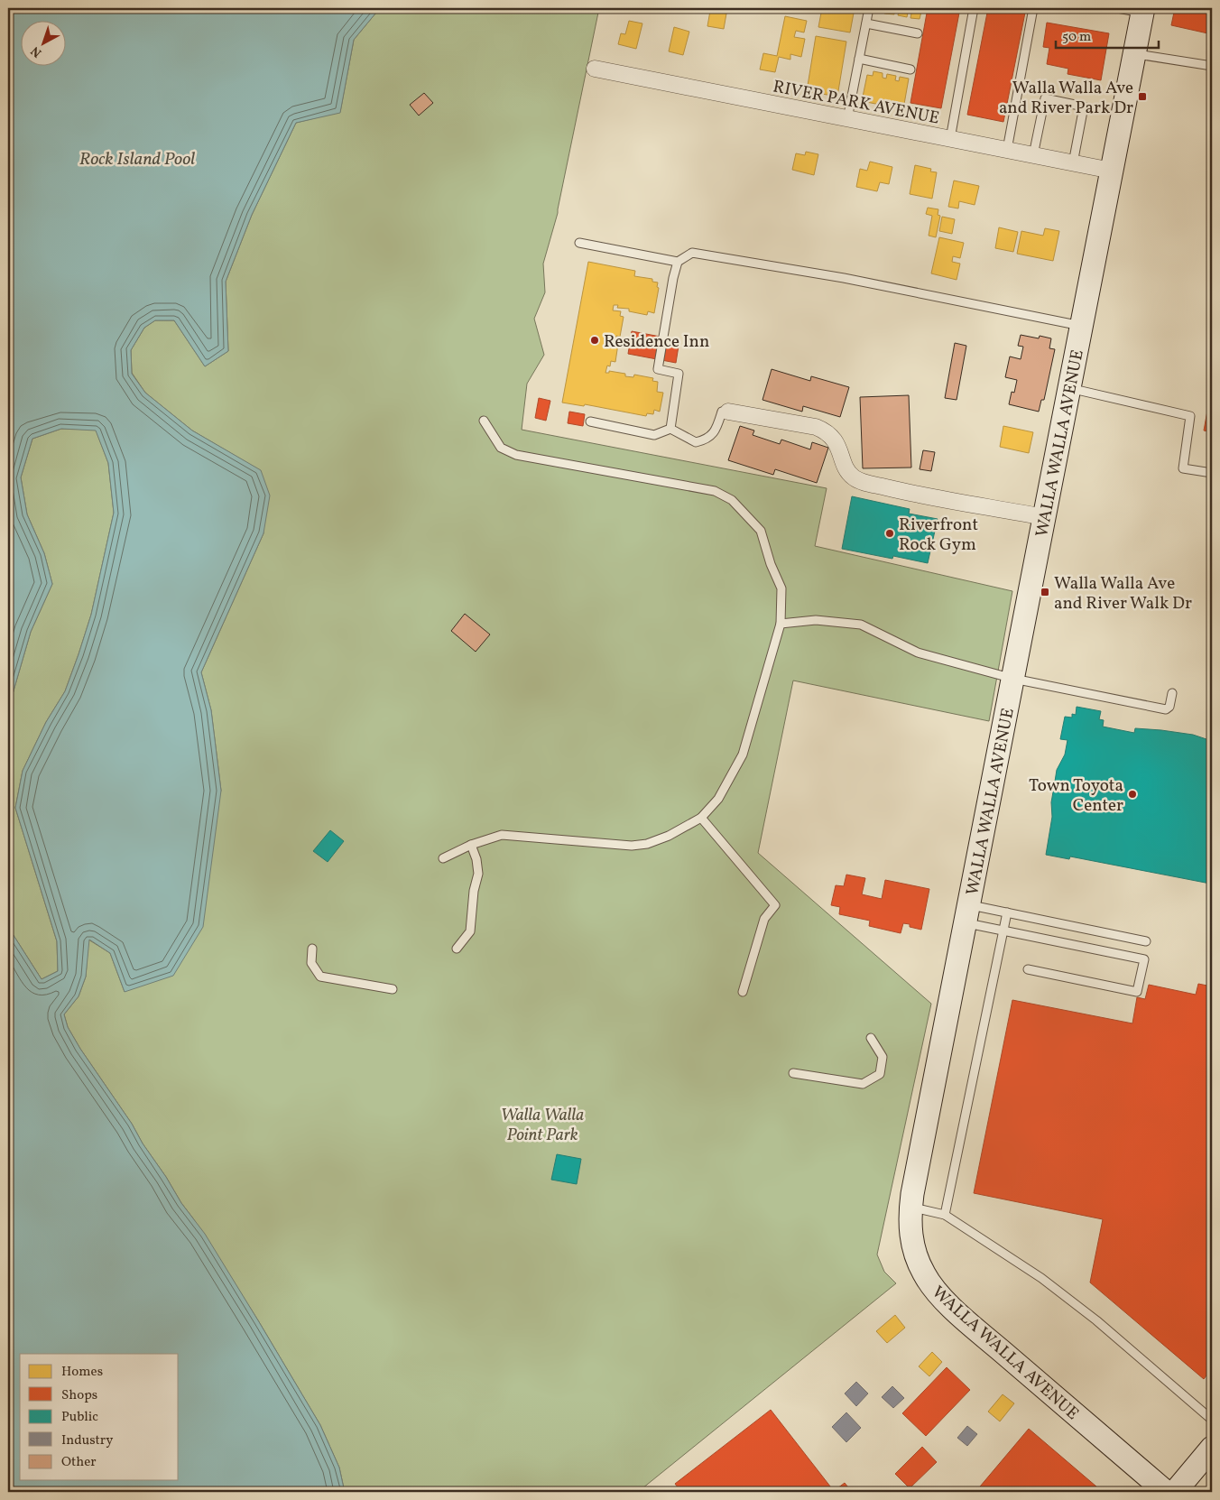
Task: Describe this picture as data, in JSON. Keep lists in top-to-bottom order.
{
  "streets": {
    "street": ["RIVER PARK AVENUE", "WALLA WALLA AVENUE"]
  },
  "crossings": [
    ["RIVER PARK AVENUE", "WALLA WALLA AVENUE"]
  ],
  "water": ["Rock Island Pool"],
  "parks": ["Walla Walla Point Park"],
  "places": {
    "transit": ["Walla Walla Ave and River Park Dr", "Walla Walla Ave and River Walk Dr"],
    "other": ["Residence Inn", "Riverfront Rock Gym", "Town Toyota Center"]
  },
  "legend": [
    "Homes",
    "Shops",
    "Public",
    "Industry",
    "Other"
  ],
  "scale_bar": "50 m",
  "north": "bottom left"
}
